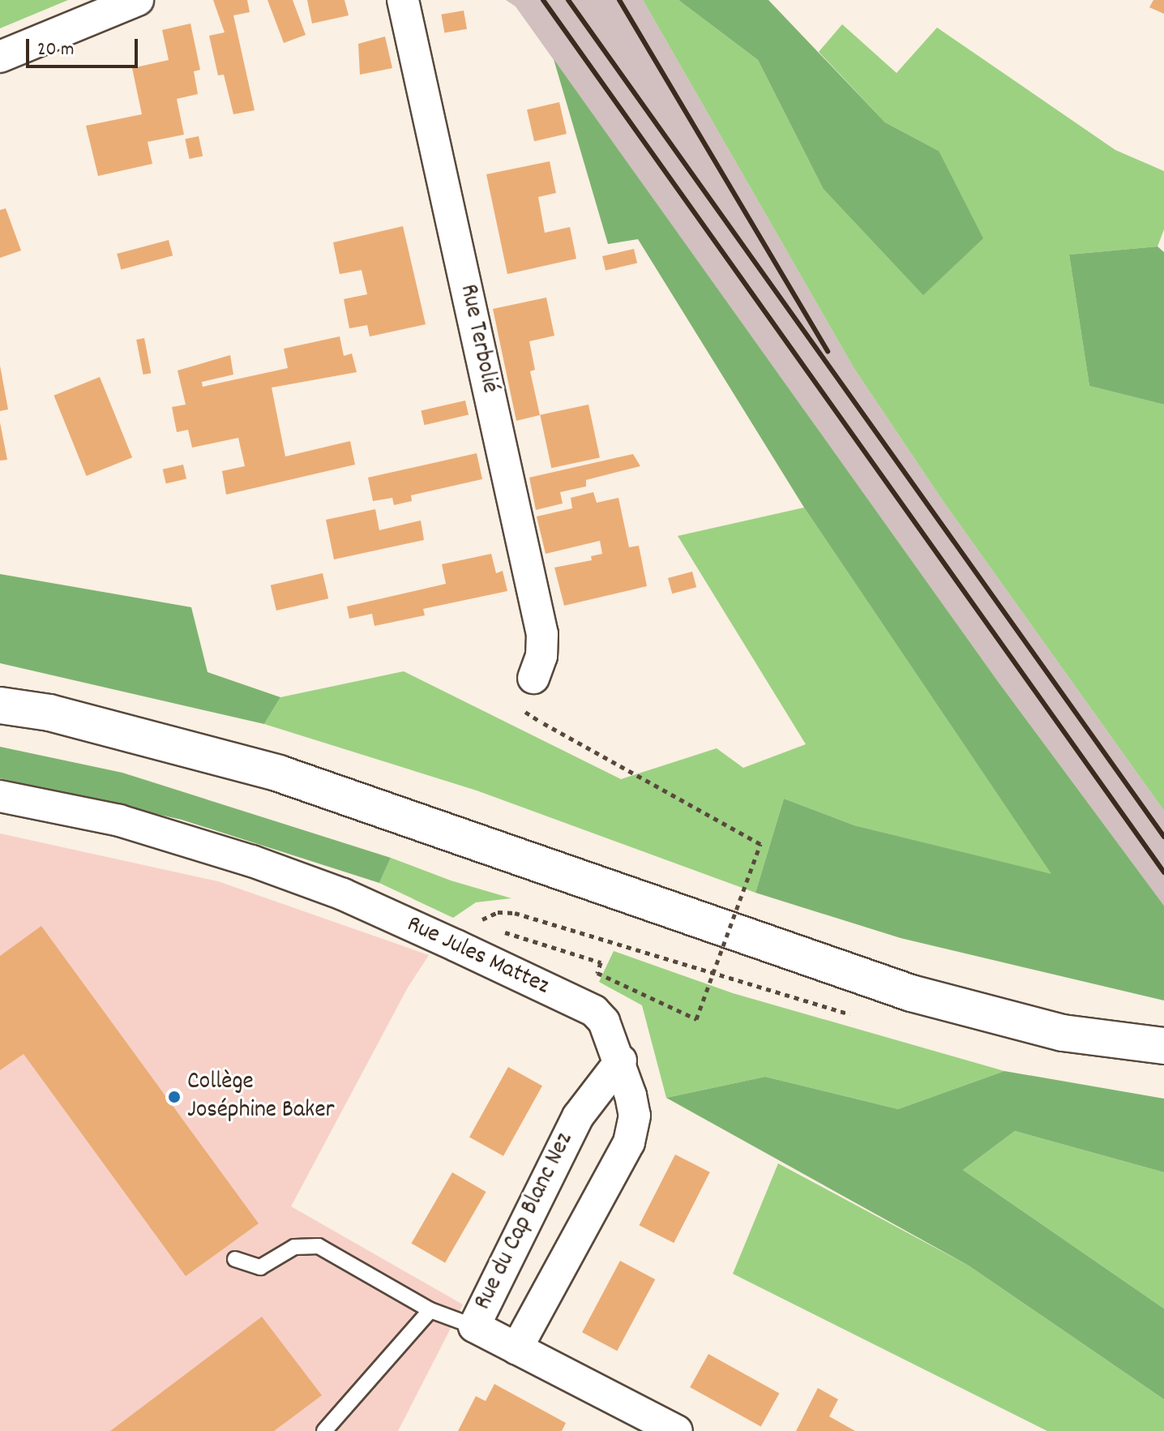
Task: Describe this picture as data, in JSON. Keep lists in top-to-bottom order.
{
  "streets": {
    "street": ["Rue Terbolié", "Rue Jules Mattez", "Rue du Cap Blanc Nez"]
  },
  "crossings": [
    ["Rue Jules Mattez", "Rue du Cap Blanc Nez"]
  ],
  "places": ["Collège Joséphine Baker"],
  "scale_bar": "20 m"
}
